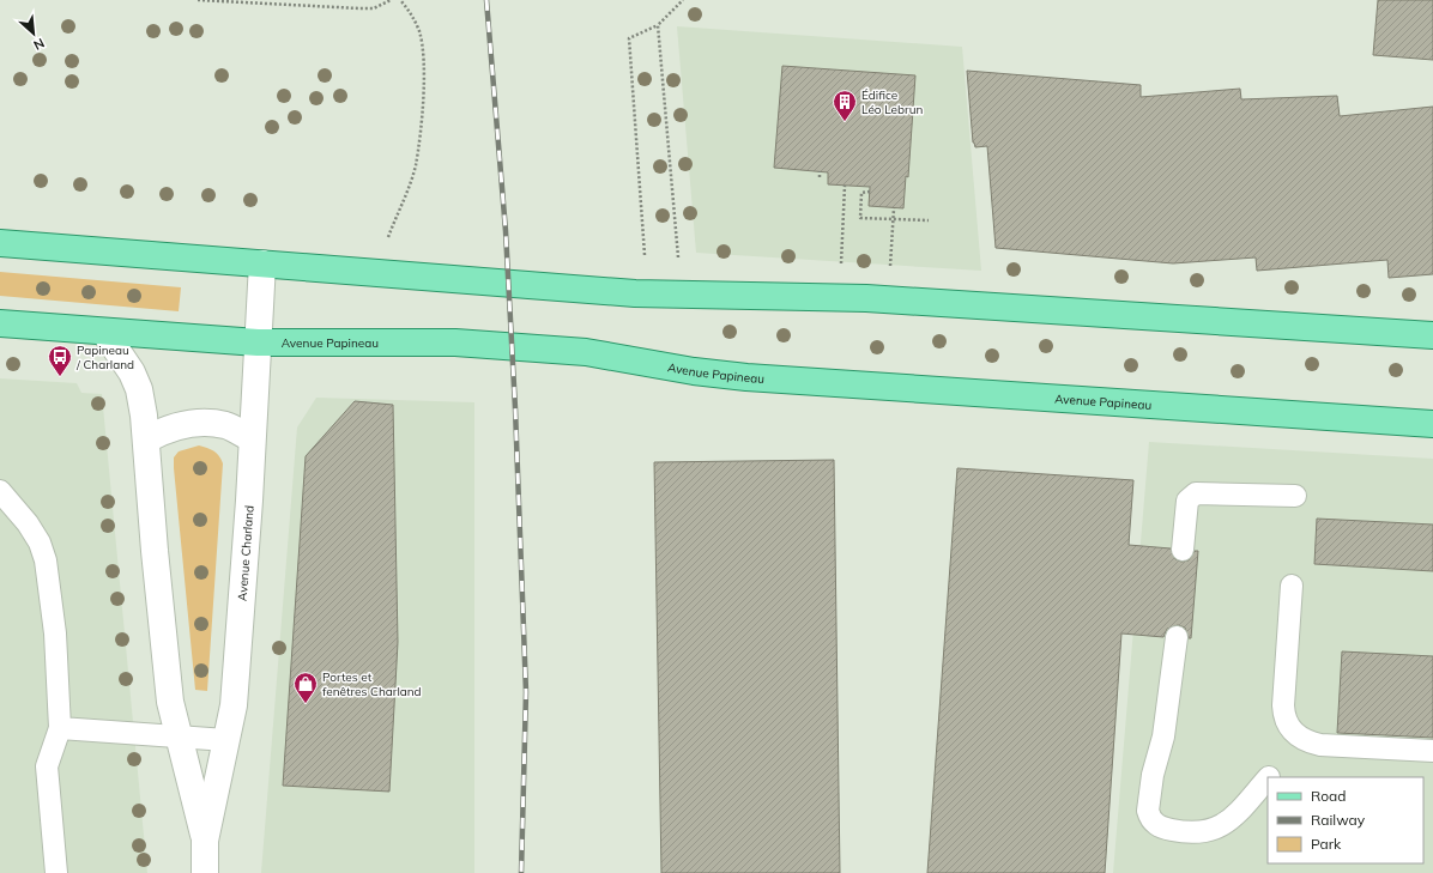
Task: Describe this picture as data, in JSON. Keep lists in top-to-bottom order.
{
  "streets": {
    "main road": ["Avenue Papineau"],
    "street": ["Avenue Charland"]
  },
  "crossings": [
    ["Avenue Papineau", "Avenue Charland"]
  ],
  "places": {
    "building": ["Édifice Léo Lebrun"],
    "bus stop": ["Papineau / Charland"],
    "shop": ["Portes et fenêtres Charland"]
  },
  "legend": ["Road", "Railway", "Park"],
  "north": "bottom right"
}
